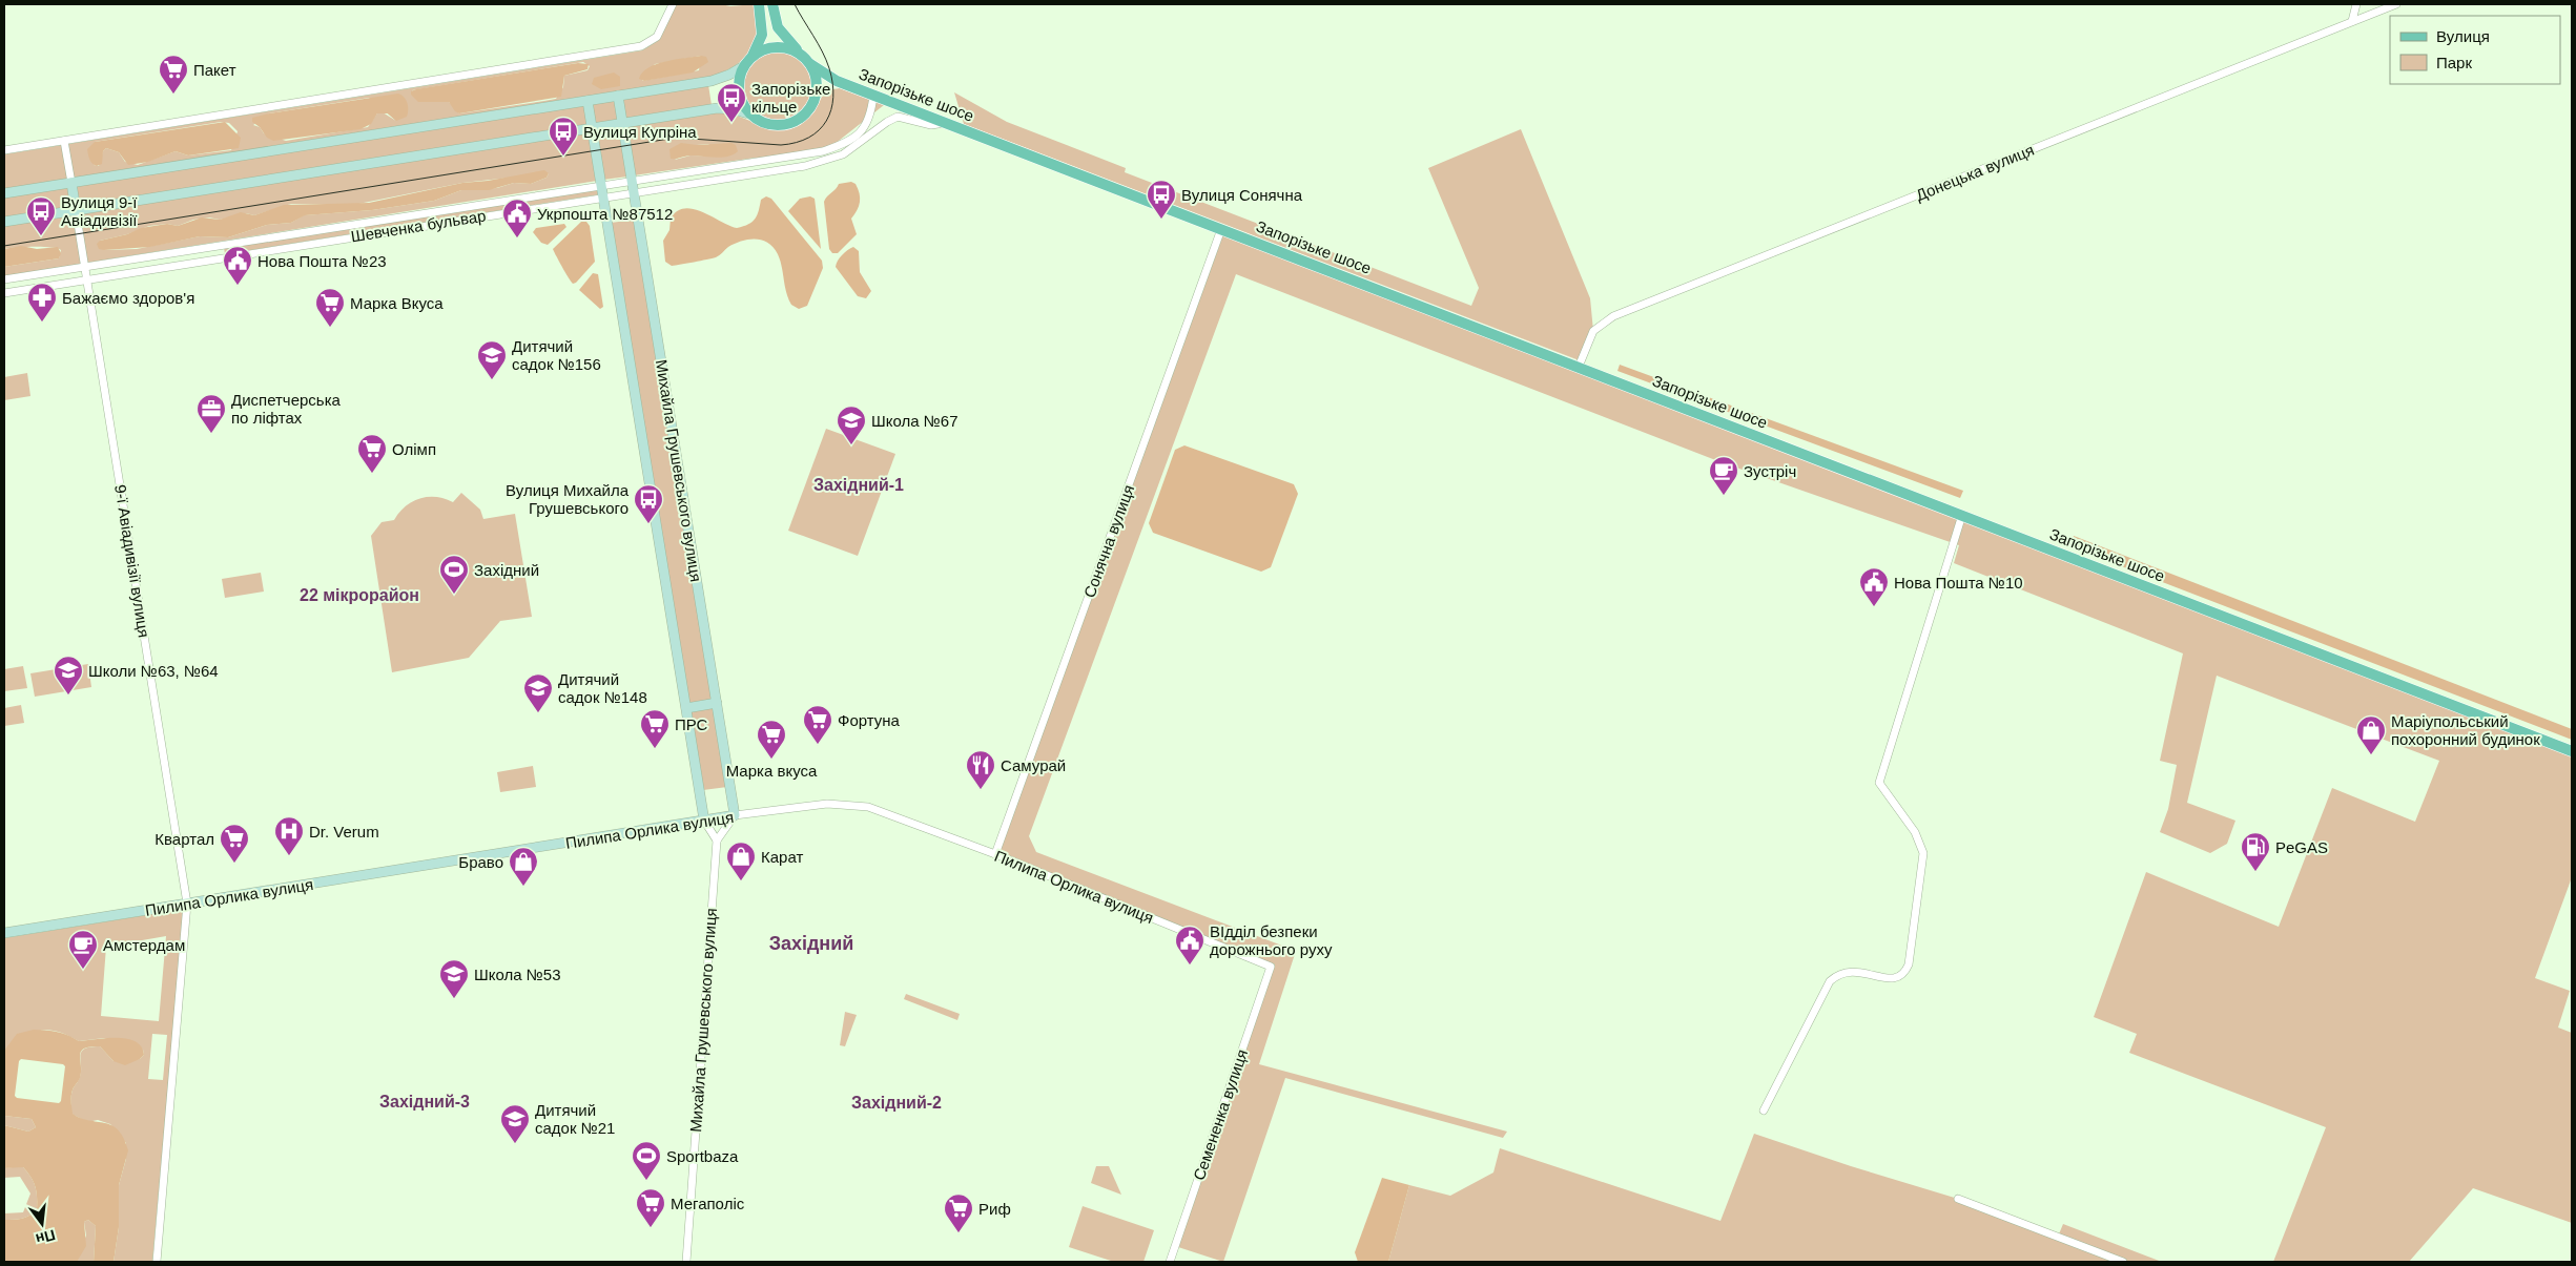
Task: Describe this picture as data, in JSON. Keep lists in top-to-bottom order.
{
  "streets": {
    "main road": ["Запорізьке шосе"],
    "street": [
      "Донецька вулиця",
      "Шевченка бульвар",
      "Михайла Грушевського вулиця",
      "Сонячна вулиця",
      "9-ї Авіадивізії вулиця",
      "Пилипа Орлика вулиця",
      "Семененка вулиця"
    ]
  },
  "crossings": [
    ["Запорізьке шосе", "Донецька вулиця"],
    ["Запорізьке шосе", "Шевченка бульвар"],
    ["Запорізьке шосе", "Сонячна вулиця"],
    ["Шевченка бульвар", "Михайла Грушевського вулиця"],
    ["Шевченка бульвар", "9-ї Авіадивізії вулиця"],
    ["Михайла Грушевського вулиця", "Пилипа Орлика вулиця"],
    ["Сонячна вулиця", "Пилипа Орлика вулиця"],
    ["9-ї Авіадивізії вулиця", "Пилипа Орлика вулиця"],
    ["Пилипа Орлика вулиця", "Семененка вулиця"]
  ],
  "districts": [
    "Західний-1",
    "22 мікрорайон",
    "Західний",
    "Західний-3",
    "Західний-2"
  ],
  "places": {
    "supermarket": [
      "Пакет",
      "Марка Вкуса",
      "Олімп",
      "Фортуна",
      "ПРС",
      "Марка вкуса",
      "Квартал",
      "Мегаполіс",
      "Риф"
    ],
    "bus stop": [
      "Запорізьке кільце",
      "Вулиця Купріна",
      "Вулиця Сонячна",
      "Вулиця 9-ї Авіадивізії",
      "Вулиця Михайла Грушевського"
    ],
    "public building": [
      "Укрпошта №87512",
      "Нова Пошта №23",
      "Нова Пошта №10",
      "ВІдділ безпеки дорожнього руху"
    ],
    "pharmacy": ["Бажаємо здоров'я"],
    "school or university": [
      "Дитячий садок №156",
      "Школа №67",
      "Школи №63, №64",
      "Дитячий садок №148",
      "Школа №53",
      "Дитячий садок №21"
    ],
    "office": ["Диспетчерська по ліфтах"],
    "cafe": ["Зустріч", "Амстердам"],
    "sports": ["Західний", "Sportbaza"],
    "shop": ["Маріупольський похоронний будинок", "Карат", "Браво"],
    "restaurant": ["Самурай"],
    "hospital": ["Dr. Verum"],
    "fuel station": ["PeGAS"]
  },
  "legend": ["Вулиця", "Парк"],
  "north": "bottom"
}
